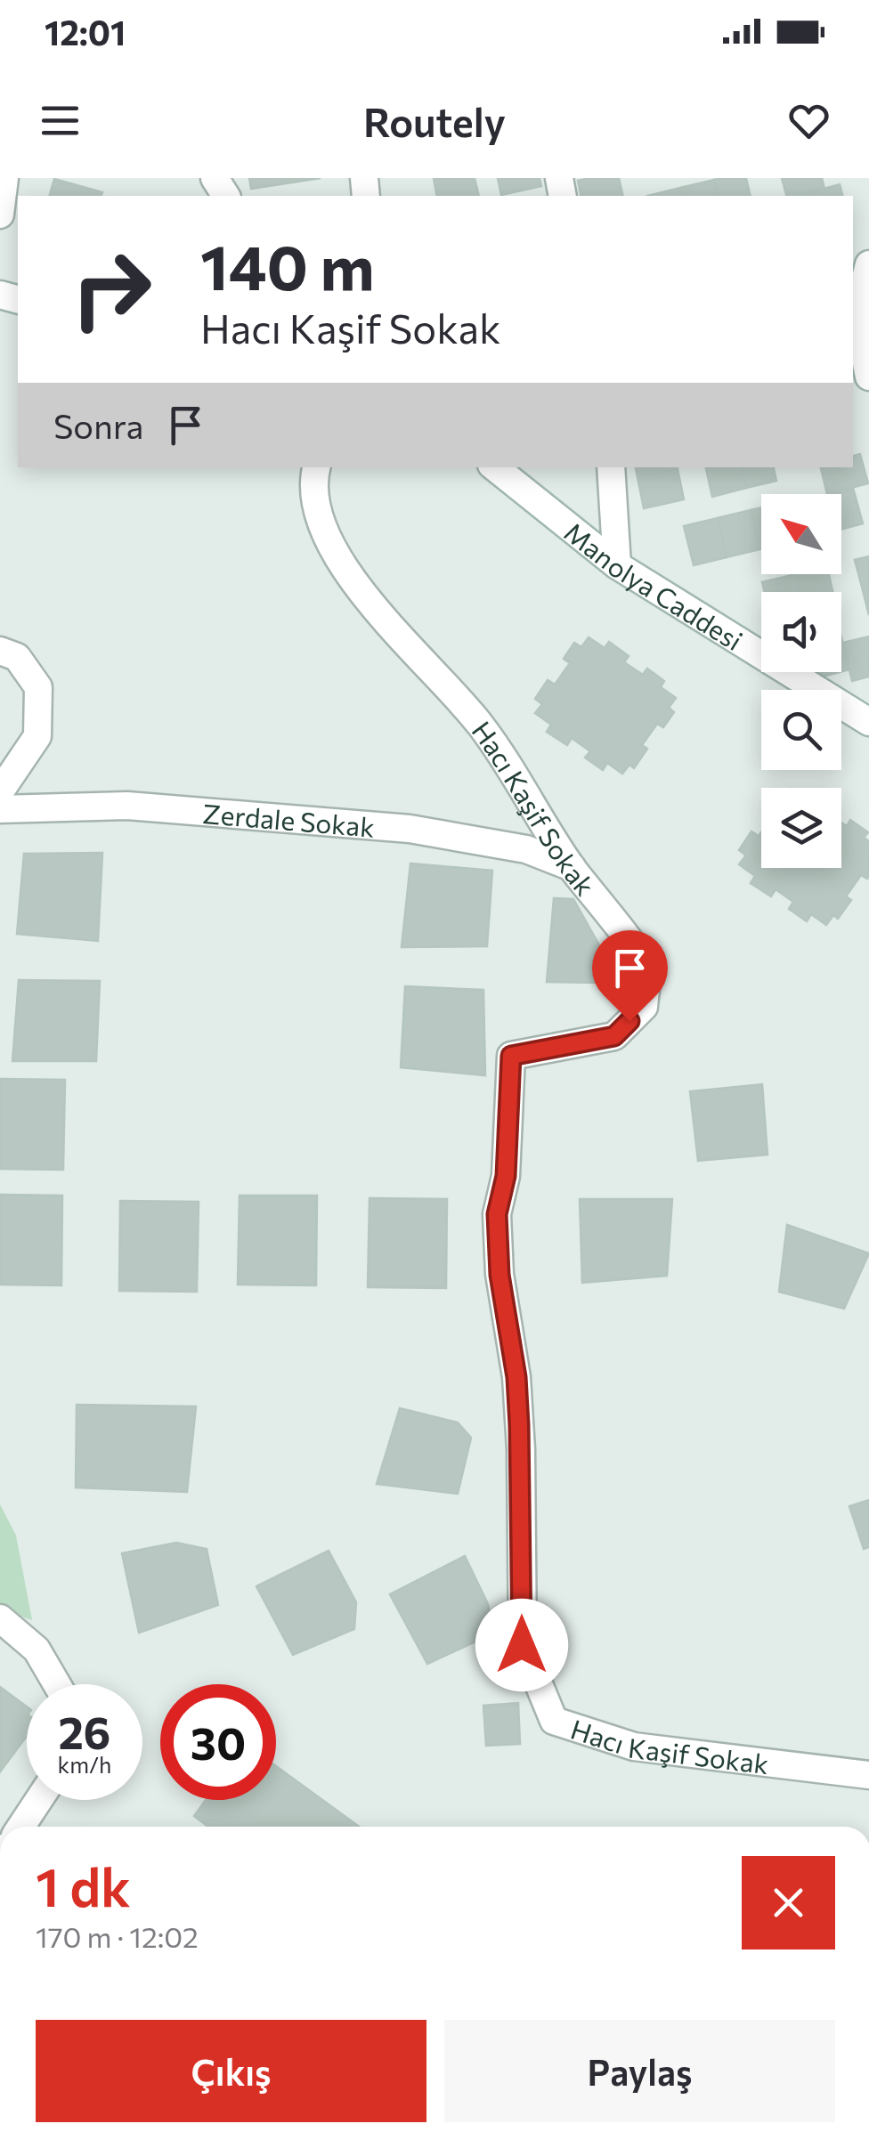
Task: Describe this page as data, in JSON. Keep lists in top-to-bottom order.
{
  "streets": {
    "street": ["Manolya Caddesi", "Hacı Kaşif Sokak", "Zerdale Sokak"]
  },
  "crossings": [
    ["Hacı Kaşif Sokak", "Zerdale Sokak"]
  ],
  "north": "top left",
  "page": {
    "status": "12:01",
    "header": "Routely",
    "turn": ["140 m", "Hacı Kaşif Sokak"],
    "then": "Sonra",
    "speed": "26 km/h",
    "limit": "30",
    "heading": ["1 dk", "170 m · 12:02"],
    "buttons": ["Çıkış", "Paylaş"]
  }
}
